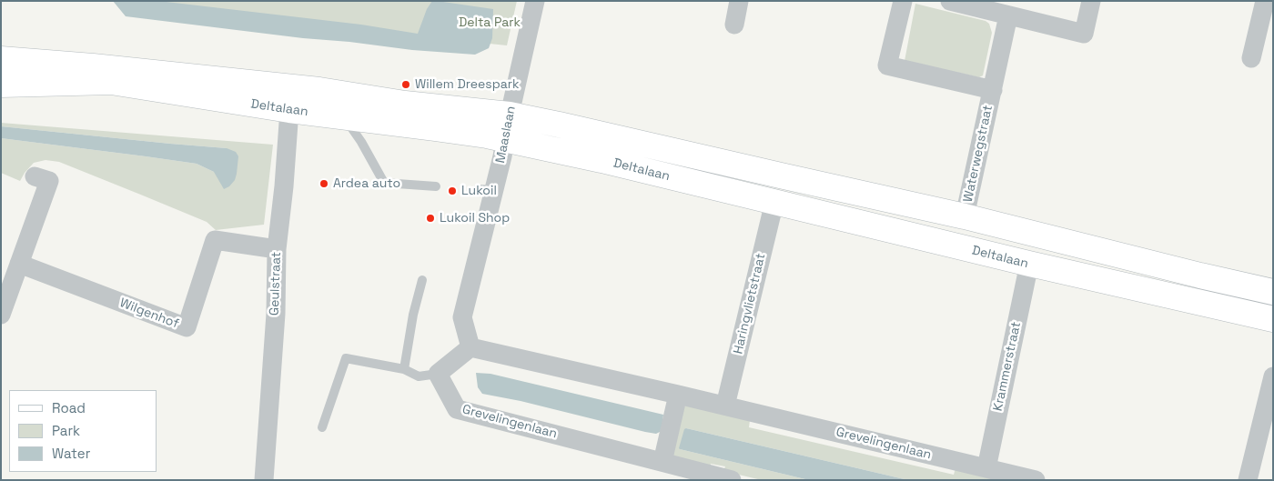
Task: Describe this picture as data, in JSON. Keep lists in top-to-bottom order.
{
  "streets": {
    "street": [
      "Deltalaan",
      "Maaslaan",
      "Waterwegstraat",
      "Geulstraat",
      "Haringvlietstraat",
      "Wilgenhof",
      "Krammerstraat",
      "Grevelingenlaan"
    ]
  },
  "crossings": [
    ["Deltalaan", "Maaslaan"],
    ["Deltalaan", "Waterwegstraat"],
    ["Deltalaan", "Geulstraat"],
    ["Deltalaan", "Haringvlietstraat"],
    ["Deltalaan", "Krammerstraat"],
    ["Maaslaan", "Grevelingenlaan"],
    ["Geulstraat", "Wilgenhof"],
    ["Haringvlietstraat", "Grevelingenlaan"],
    ["Krammerstraat", "Grevelingenlaan"]
  ],
  "parks": ["Delta Park"],
  "places": [
    "Willem Dreespark",
    "Ardea auto",
    "Lukoil",
    "Lukoil Shop"
  ],
  "legend": ["Road", "Park", "Water"]
}
